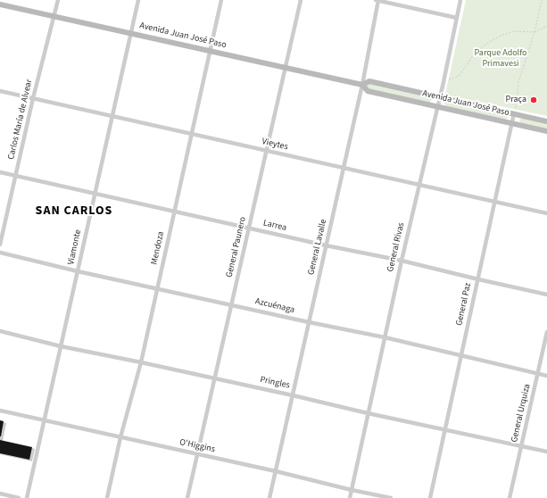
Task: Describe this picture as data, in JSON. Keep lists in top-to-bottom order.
{
  "streets": {
    "main road": ["Avenida Juan José Paso"],
    "street": [
      "Carlos María de Alvear",
      "Vieytes",
      "Larrea",
      "Viamonte",
      "General Paunero",
      "General Lavalle",
      "General Rivas",
      "Mendoza",
      "General Paz",
      "Azcuénaga",
      "Pringles",
      "General Urquiza",
      "O'Higgins"
    ]
  },
  "crossings": [
    ["Avenida Juan José Paso", "Carlos María de Alvear"],
    ["Avenida Juan José Paso", "Viamonte"],
    ["Avenida Juan José Paso", "General Paunero"],
    ["Avenida Juan José Paso", "General Lavalle"],
    ["Avenida Juan José Paso", "General Rivas"],
    ["Avenida Juan José Paso", "Mendoza"],
    ["Avenida Juan José Paso", "General Paz"],
    ["Carlos María de Alvear", "Vieytes"],
    ["Carlos María de Alvear", "Larrea"],
    ["Vieytes", "Viamonte"],
    ["Vieytes", "General Paunero"],
    ["Vieytes", "General Lavalle"],
    ["Vieytes", "General Rivas"],
    ["Vieytes", "Mendoza"],
    ["Vieytes", "General Paz"],
    ["Larrea", "Viamonte"],
    ["Larrea", "General Paunero"],
    ["Larrea", "General Lavalle"],
    ["Larrea", "General Rivas"],
    ["Larrea", "Mendoza"],
    ["Larrea", "General Paz"],
    ["Viamonte", "Azcuénaga"],
    ["Viamonte", "Pringles"],
    ["Viamonte", "O'Higgins"],
    ["General Paunero", "Azcuénaga"],
    ["General Paunero", "Pringles"],
    ["General Paunero", "O'Higgins"],
    ["General Lavalle", "Azcuénaga"],
    ["General Lavalle", "Pringles"],
    ["General Lavalle", "O'Higgins"],
    ["General Rivas", "Azcuénaga"],
    ["General Rivas", "Pringles"],
    ["General Rivas", "O'Higgins"],
    ["Mendoza", "Azcuénaga"],
    ["Mendoza", "Pringles"],
    ["Mendoza", "O'Higgins"],
    ["General Paz", "Azcuénaga"],
    ["General Paz", "Pringles"],
    ["Azcuénaga", "General Urquiza"],
    ["Pringles", "General Urquiza"]
  ],
  "districts": ["SAN CARLOS"],
  "parks": ["Parque Adolfo Primavesi"],
  "places": ["Praça"]
}
